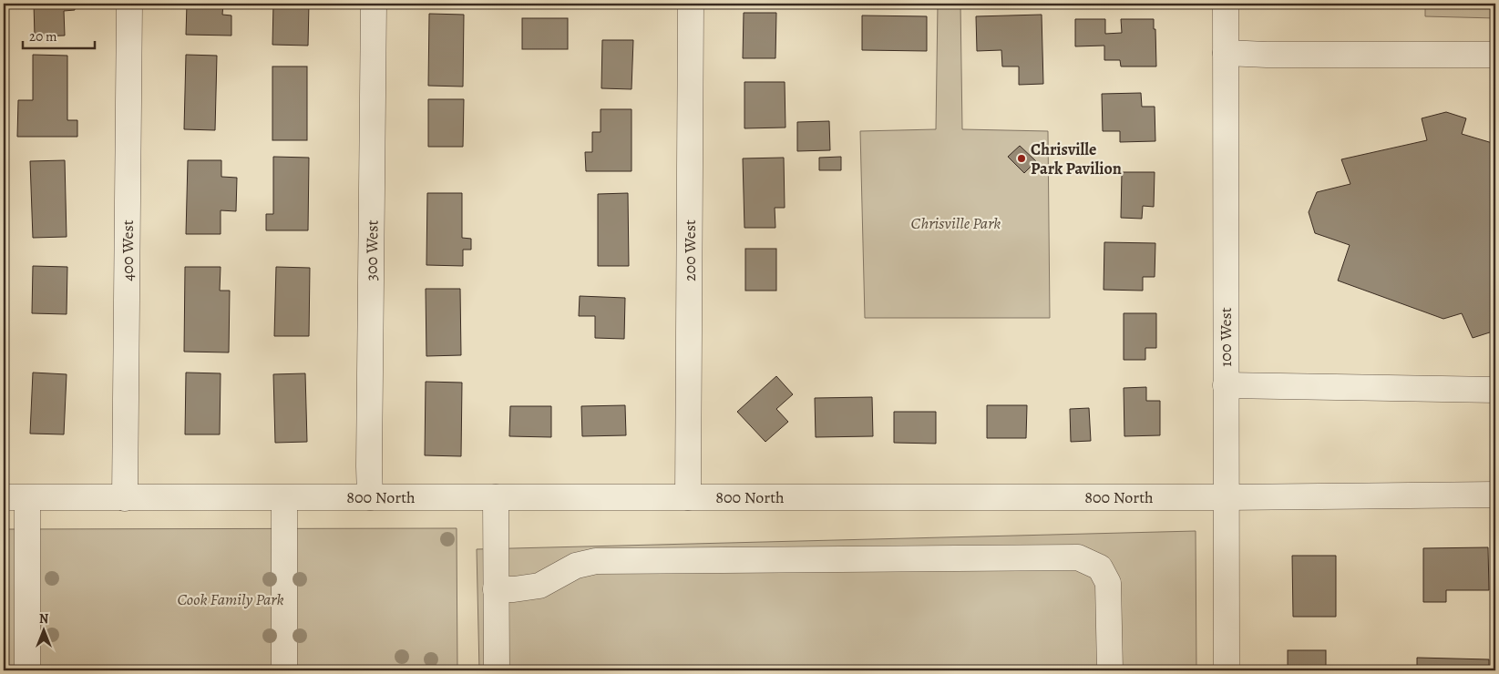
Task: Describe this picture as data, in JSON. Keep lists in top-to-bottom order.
{
  "streets": {
    "street": [
      "400 West",
      "300 West",
      "200 West",
      "100 West",
      "800 North"
    ]
  },
  "crossings": [
    ["400 West", "800 North"],
    ["300 West", "800 North"],
    ["200 West", "800 North"],
    ["100 West", "800 North"]
  ],
  "parks": ["Chrisville Park", "Cook Family Park"],
  "places": ["Chrisville Park Pavilion"],
  "scale_bar": "20 m",
  "north": "top"
}
